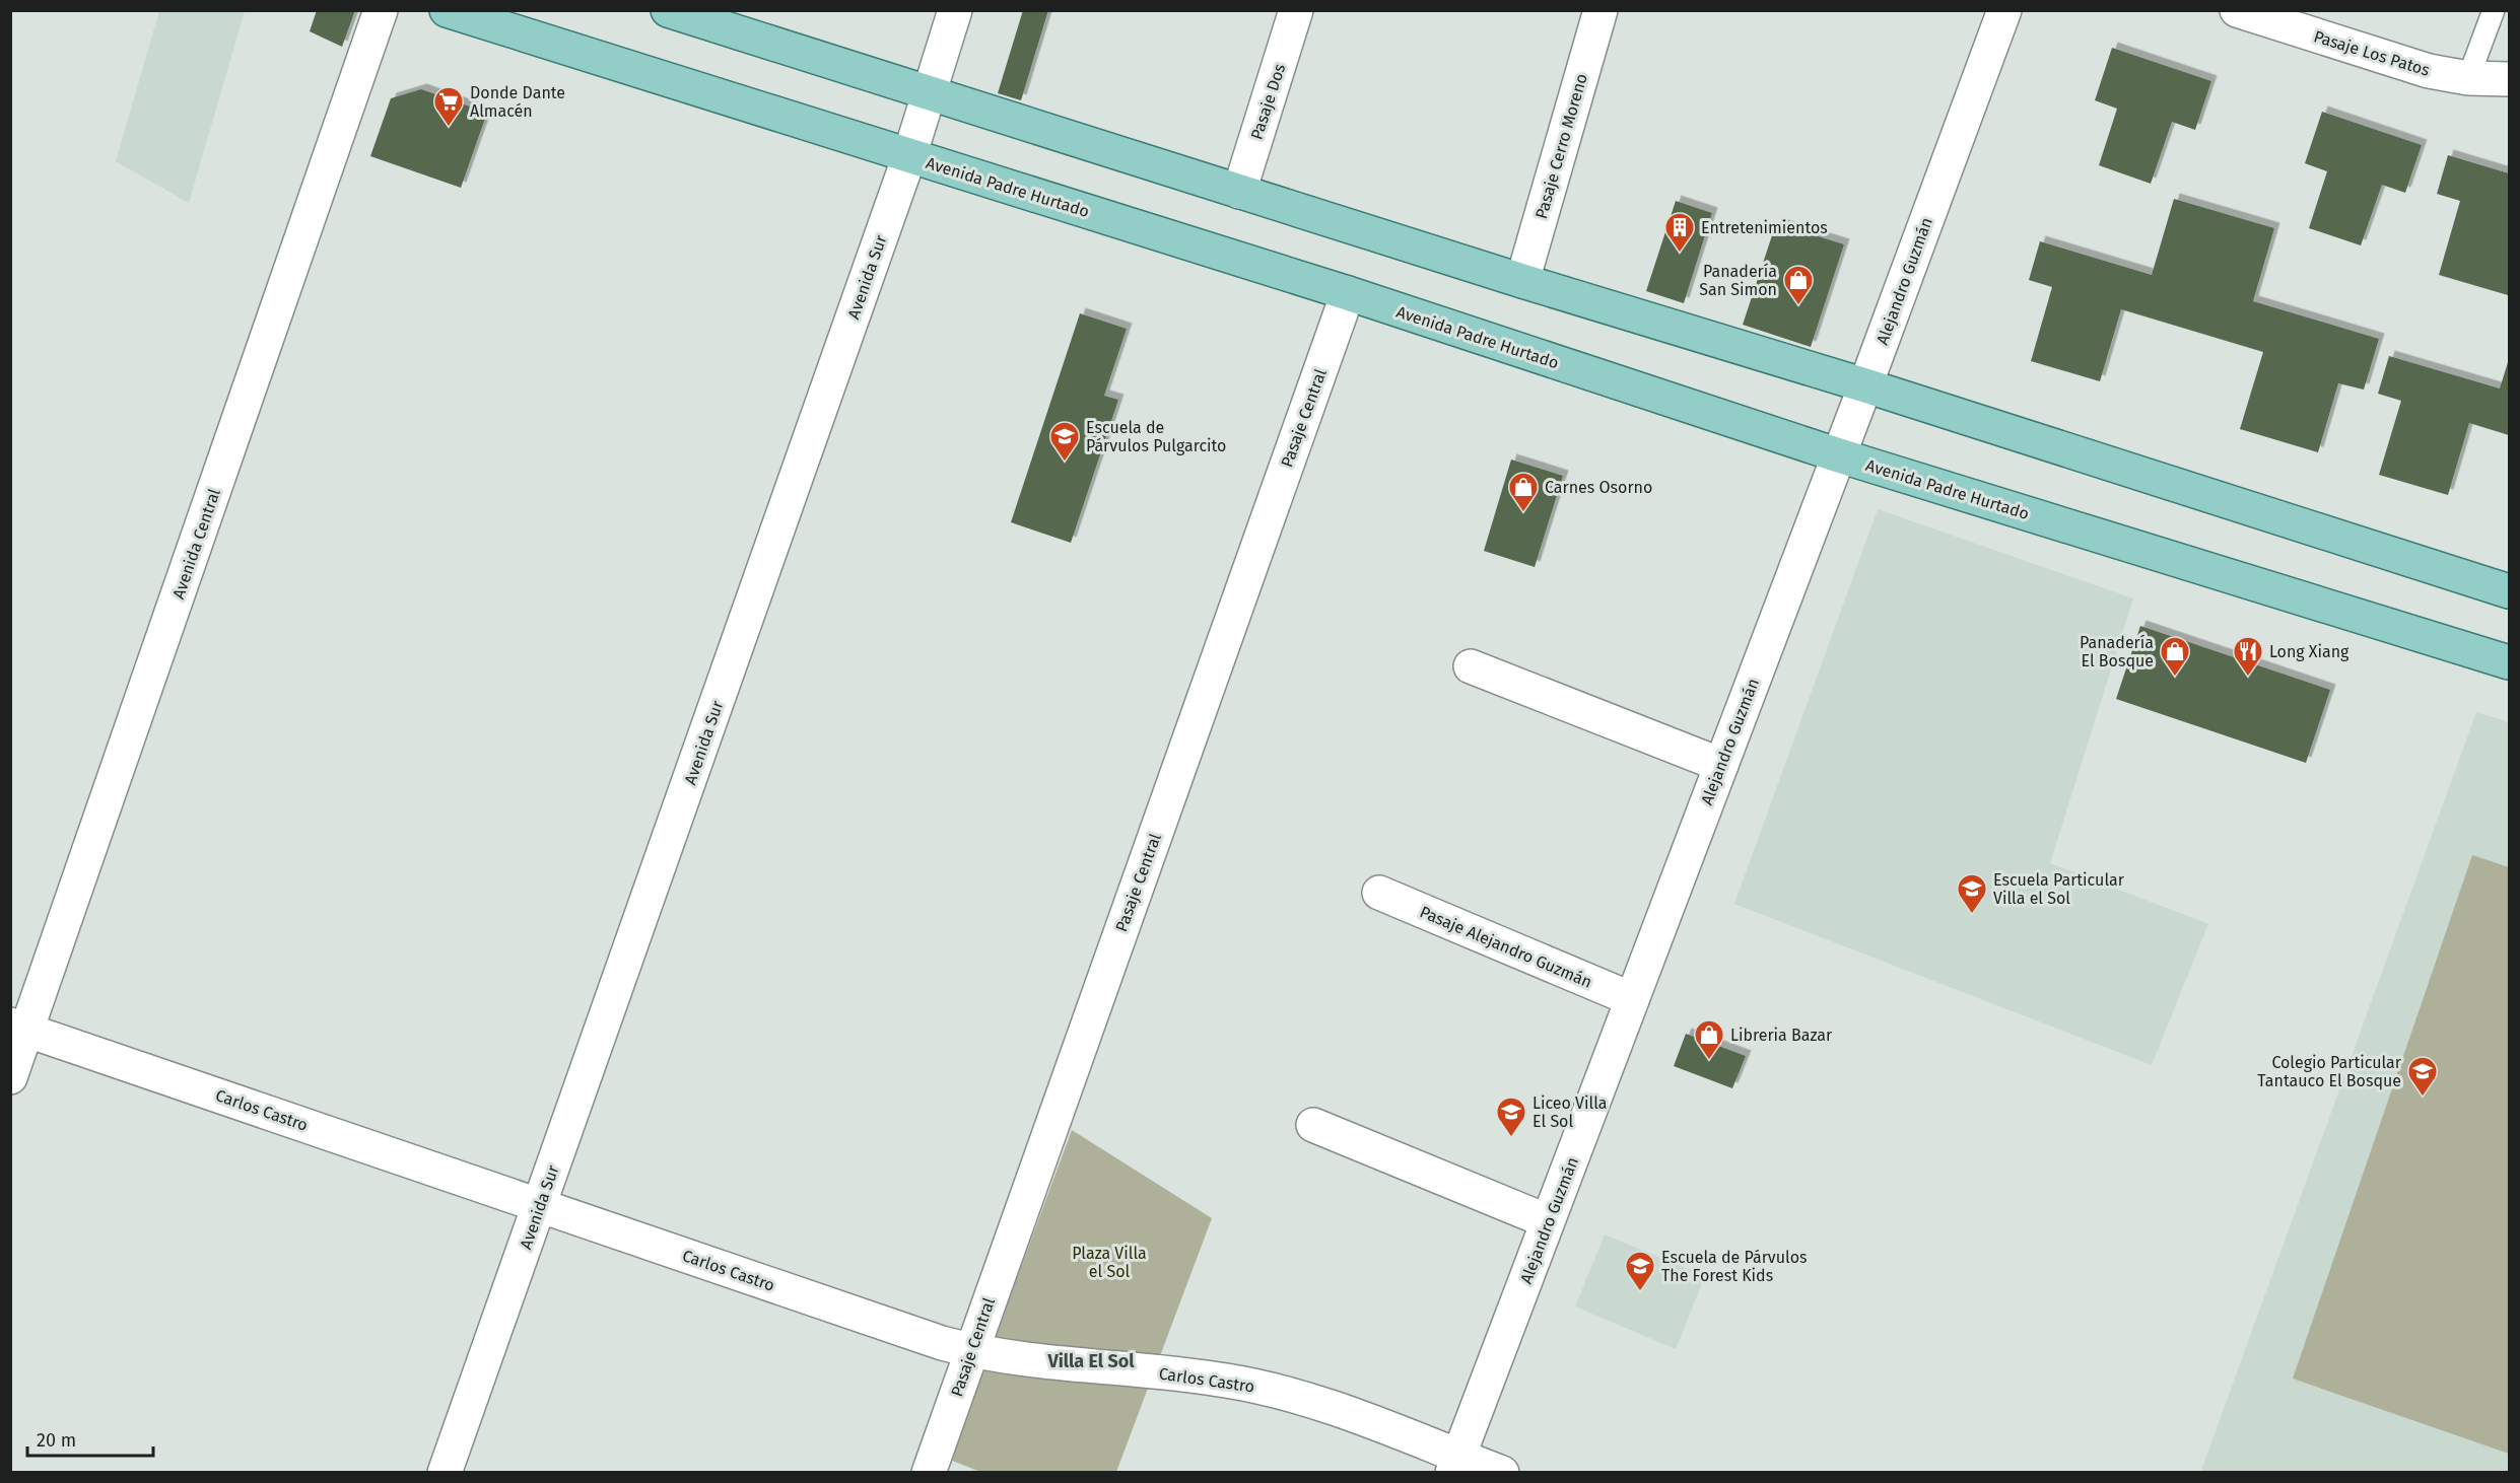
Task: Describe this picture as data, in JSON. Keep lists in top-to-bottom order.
{
  "streets": {
    "main road": ["Avenida Padre Hurtado"],
    "street": [
      "Pasaje Los Patos",
      "Pasaje Dos",
      "Pasaje Cerro Moreno",
      "Avenida Sur",
      "Alejandro Guzmán",
      "Pasaje Central",
      "Avenida Central",
      "Pasaje Alejandro Guzmán",
      "Carlos Castro"
    ]
  },
  "crossings": [
    ["Avenida Padre Hurtado", "Avenida Sur"],
    ["Avenida Padre Hurtado", "Alejandro Guzmán"],
    ["Avenida Padre Hurtado", "Pasaje Central"],
    ["Avenida Sur", "Carlos Castro"],
    ["Alejandro Guzmán", "Pasaje Alejandro Guzmán"],
    ["Alejandro Guzmán", "Carlos Castro"],
    ["Pasaje Central", "Carlos Castro"],
    ["Avenida Central", "Carlos Castro"]
  ],
  "districts": ["Villa El Sol"],
  "parks": ["Plaza Villa el Sol"],
  "places": {
    "supermarket": ["Donde Dante Almacén"],
    "building": ["Entretenimientos"],
    "shop": [
      "Panadería San Simon",
      "Carnes Osorno",
      "Panadería El Bosque",
      "Libreria Bazar"
    ],
    "school or university": [
      "Escuela de Párvulos Pulgarcito",
      "Escuela Particular Villa el Sol",
      "Colegio Particular Tantauco El Bosque",
      "Liceo Villa El Sol",
      "Escuela de Párvulos The Forest Kids"
    ],
    "restaurant": ["Long Xiang"]
  },
  "scale_bar": "20 m"
}
